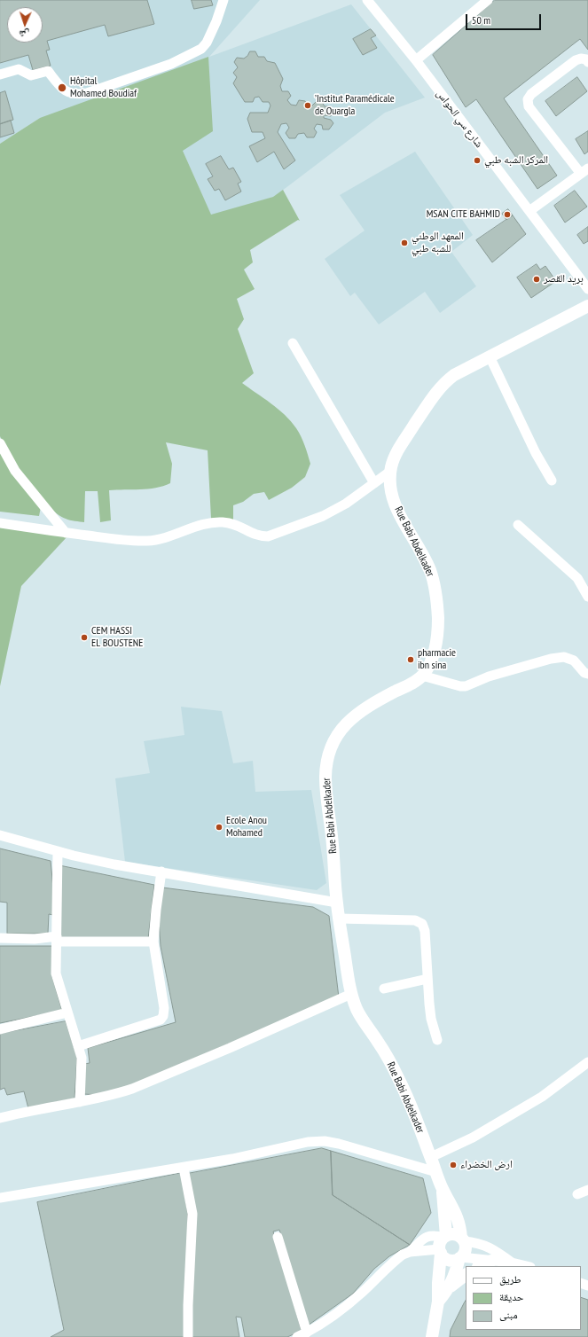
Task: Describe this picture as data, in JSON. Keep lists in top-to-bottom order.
{
  "streets": {
    "main road": ["Rue Babi Abdelkader"],
    "street": ["شارع سي الحواس"]
  },
  "places": [
    "Hôpital Mohamed Boudiaf",
    "’Institut Paramédicale de Ouargla",
    "المركز الشبه طبي",
    "MSAN CITE BAHMID",
    "المعهد الوطني للشبه طبي",
    "بريد القصر",
    "CEM HASSI EL BOUSTENE",
    "pharmacie ibn sina",
    "Ecole Anou Mohamed",
    "ارض الخضراء"
  ],
  "legend": ["طريق", "حديقة", "مبنى"],
  "scale_bar": "50 m",
  "north": "bottom"
}
